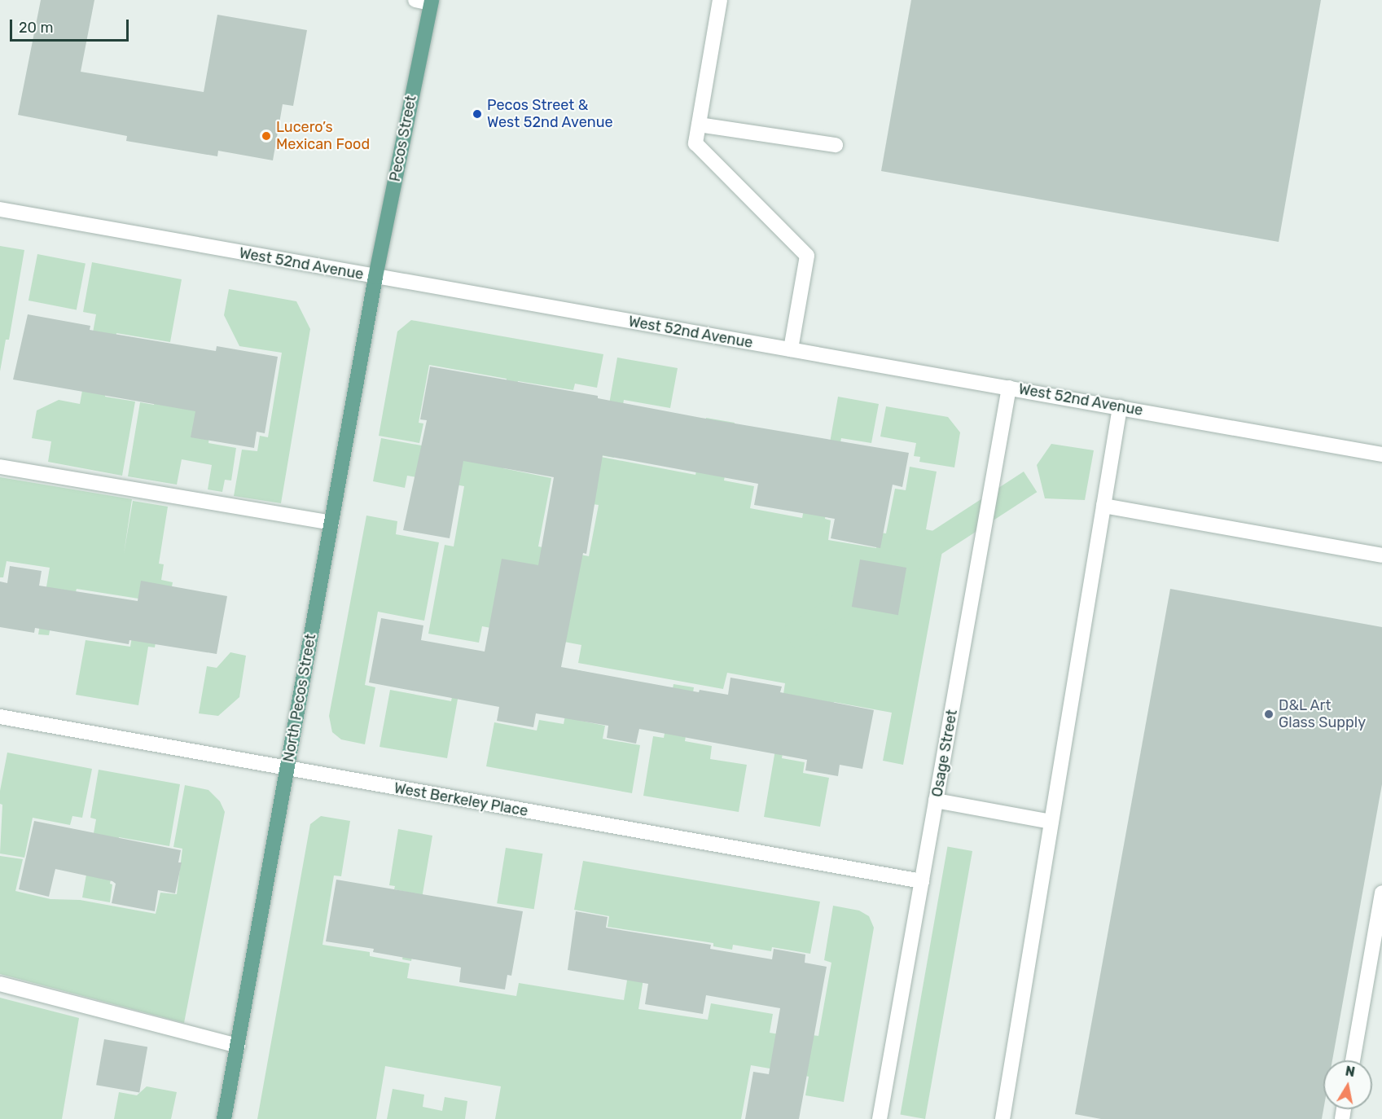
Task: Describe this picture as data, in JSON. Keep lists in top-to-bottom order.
{
  "streets": {
    "main road": ["Pecos Street", "North Pecos Street"],
    "street": ["West 52nd Avenue", "Osage Street", "West Berkeley Place"]
  },
  "crossings": [
    ["Pecos Street", "West 52nd Avenue"],
    ["Pecos Street", "North Pecos Street"],
    ["West 52nd Avenue", "North Pecos Street"],
    ["West 52nd Avenue", "Osage Street"],
    ["North Pecos Street", "West Berkeley Place"],
    ["Osage Street", "West Berkeley Place"]
  ],
  "places": ["Pecos Street & West 52nd Avenue", "Lucero’s Mexican Food", "D&L Art Glass Supply"],
  "scale_bar": "20 m",
  "north": "top"
}
